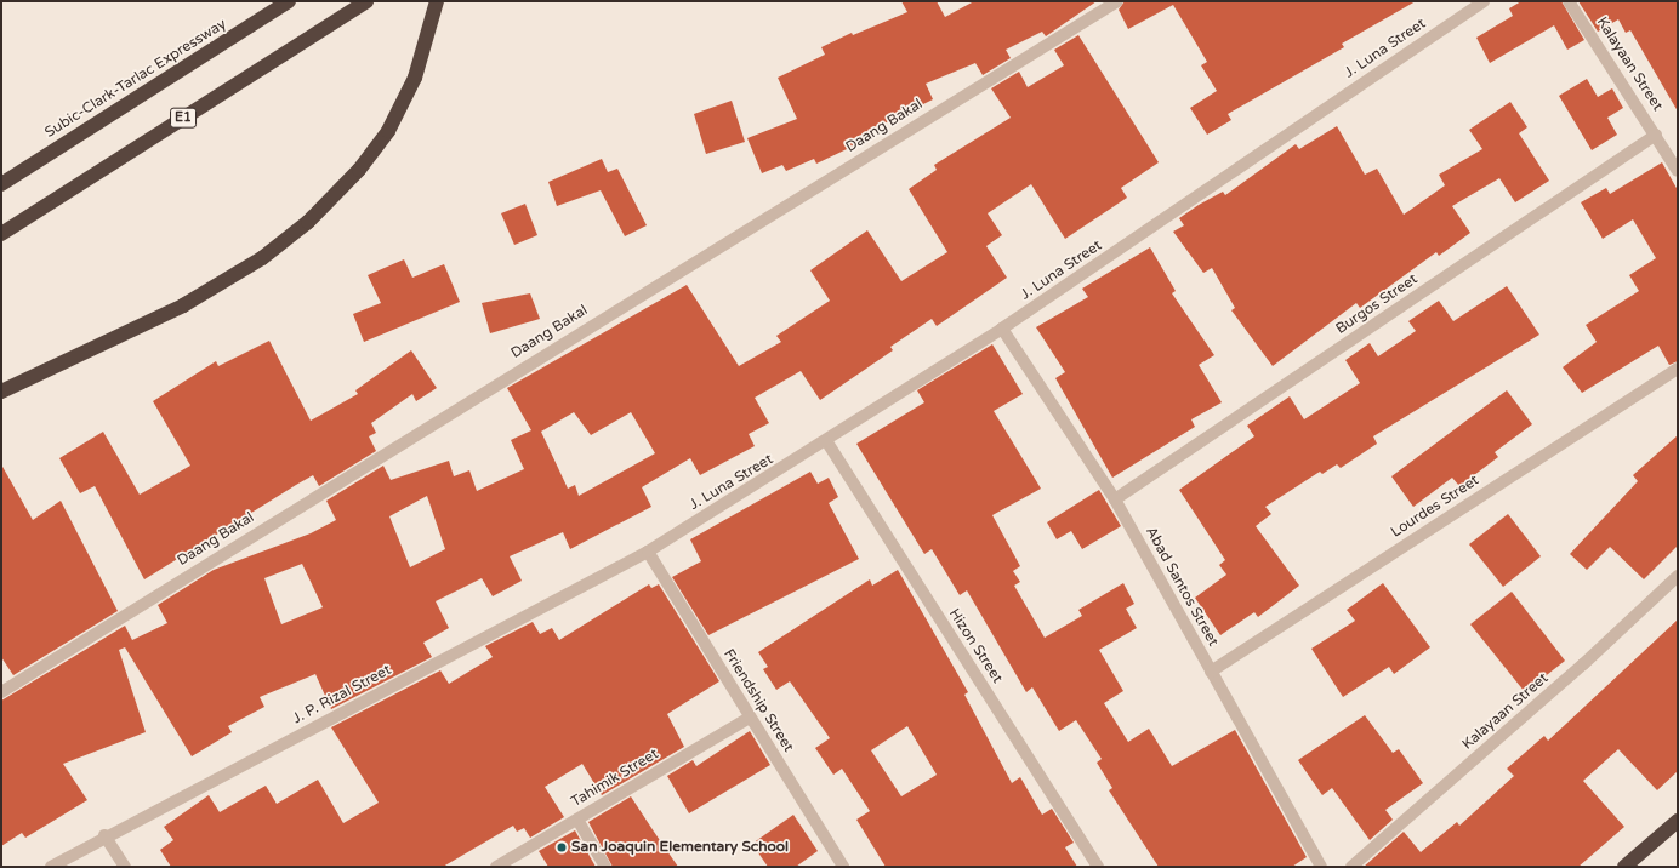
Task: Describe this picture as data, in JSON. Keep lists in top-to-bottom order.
{
  "streets": {
    "highway": ["Subic-Clark-Tarlac Expressway", "E1"],
    "street": [
      "J. Luna Street",
      "Kalayaan Street",
      "Daang Bakal",
      "Burgos Street",
      "Lourdes Street",
      "Abad Santos Street",
      "Hizon Street",
      "J. P. Rizal Street",
      "Friendship Street",
      "Tahimik Street"
    ]
  },
  "crossings": [
    ["J. Luna Street", "Abad Santos Street"],
    ["J. Luna Street", "Hizon Street"],
    ["J. Luna Street", "J. P. Rizal Street"],
    ["J. Luna Street", "Friendship Street"],
    ["Kalayaan Street", "Burgos Street"],
    ["Burgos Street", "Abad Santos Street"],
    ["Lourdes Street", "Abad Santos Street"],
    ["J. P. Rizal Street", "Friendship Street"],
    ["Friendship Street", "Tahimik Street"]
  ],
  "places": ["San Joaquin Elementary School"]
}
